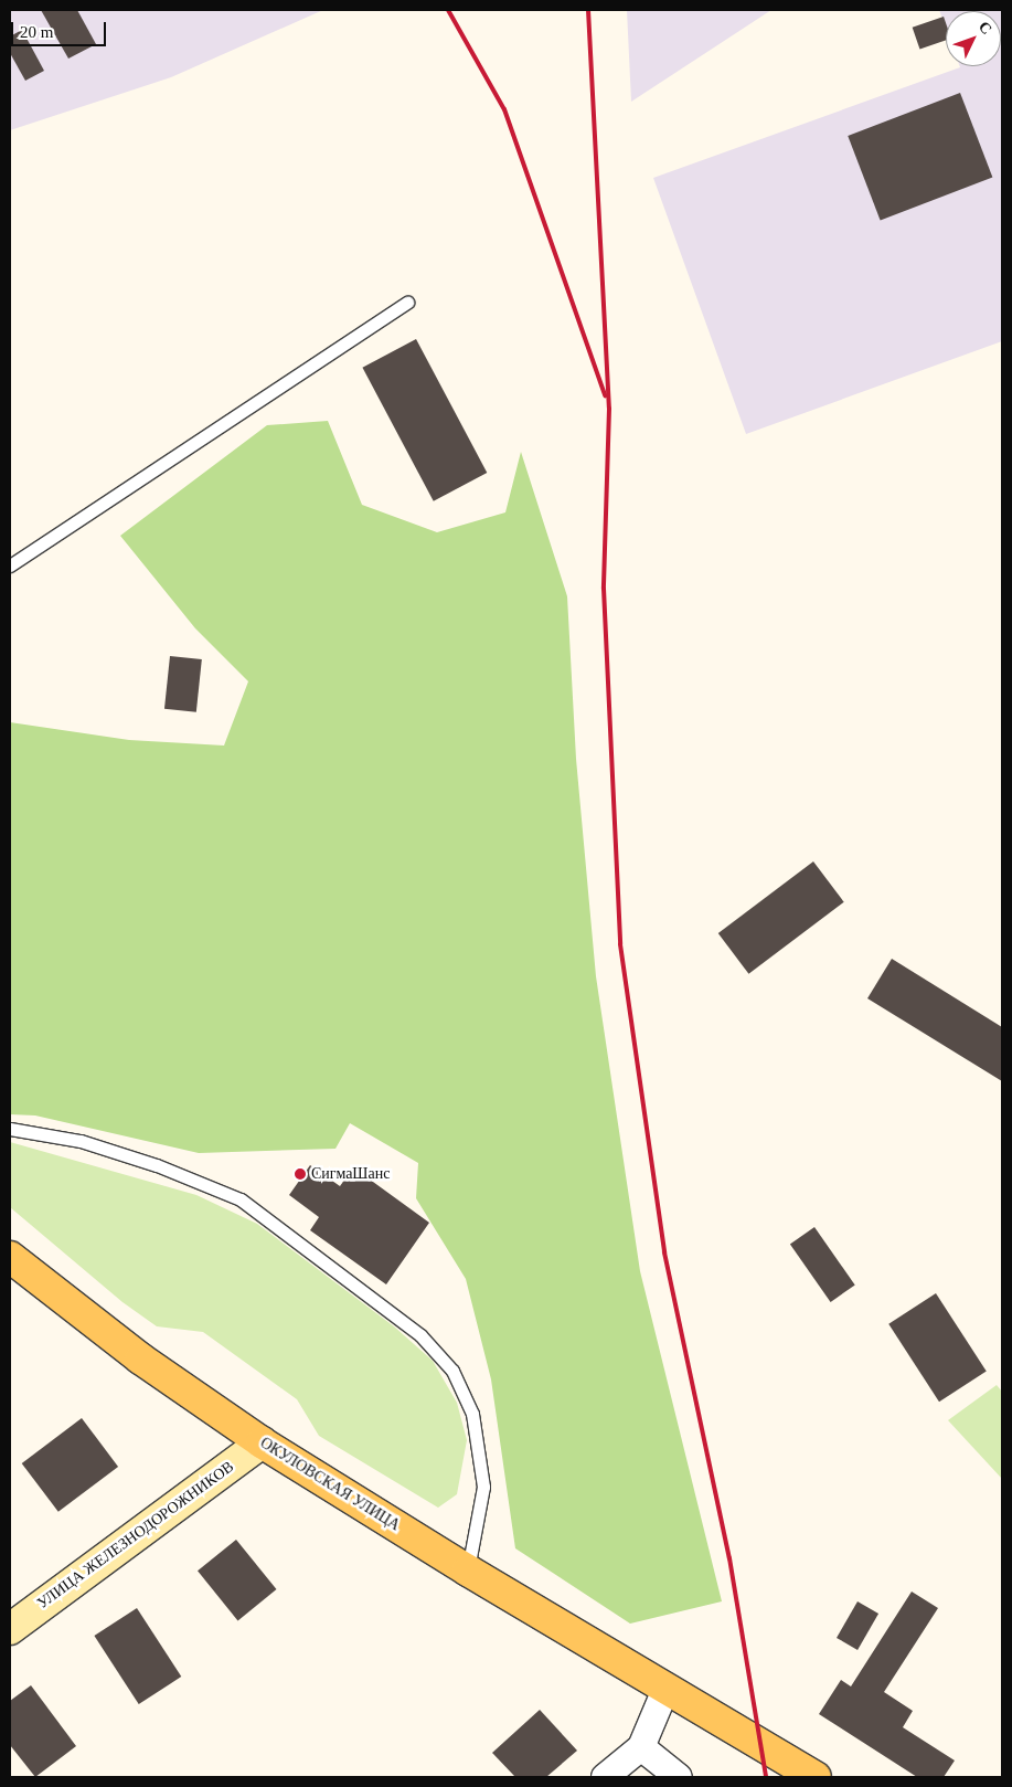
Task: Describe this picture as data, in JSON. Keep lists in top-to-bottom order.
{
  "streets": {
    "main road": ["ОКУЛОВСКАЯ УЛИЦА"],
    "street": ["УЛИЦА ЖЕЛЕЗНОДОРОЖНИКОВ"]
  },
  "crossings": [
    ["ОКУЛОВСКАЯ УЛИЦА", "УЛИЦА ЖЕЛЕЗНОДОРОЖНИКОВ"]
  ],
  "places": ["СигмаШанс"],
  "scale_bar": "20 m",
  "north": "top right"
}
